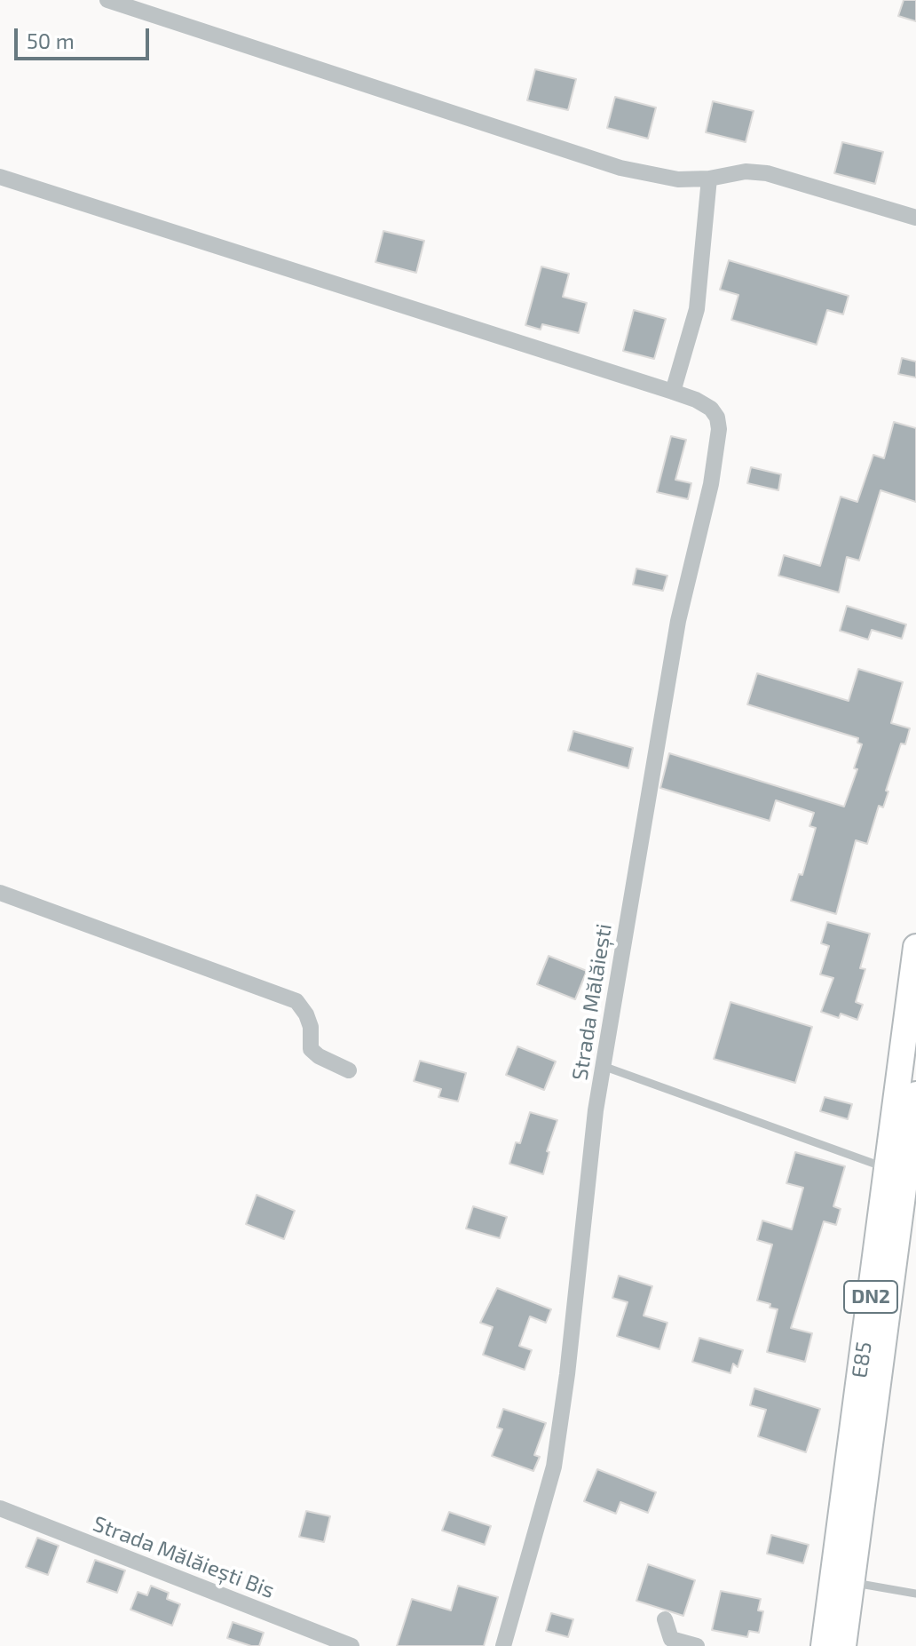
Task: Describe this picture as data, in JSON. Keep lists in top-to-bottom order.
{
  "streets": {
    "main road": ["DN2", "E85"],
    "street": ["Strada Mălăiești", "Strada Mălăiești Bis"]
  },
  "scale_bar": "50 m"
}
